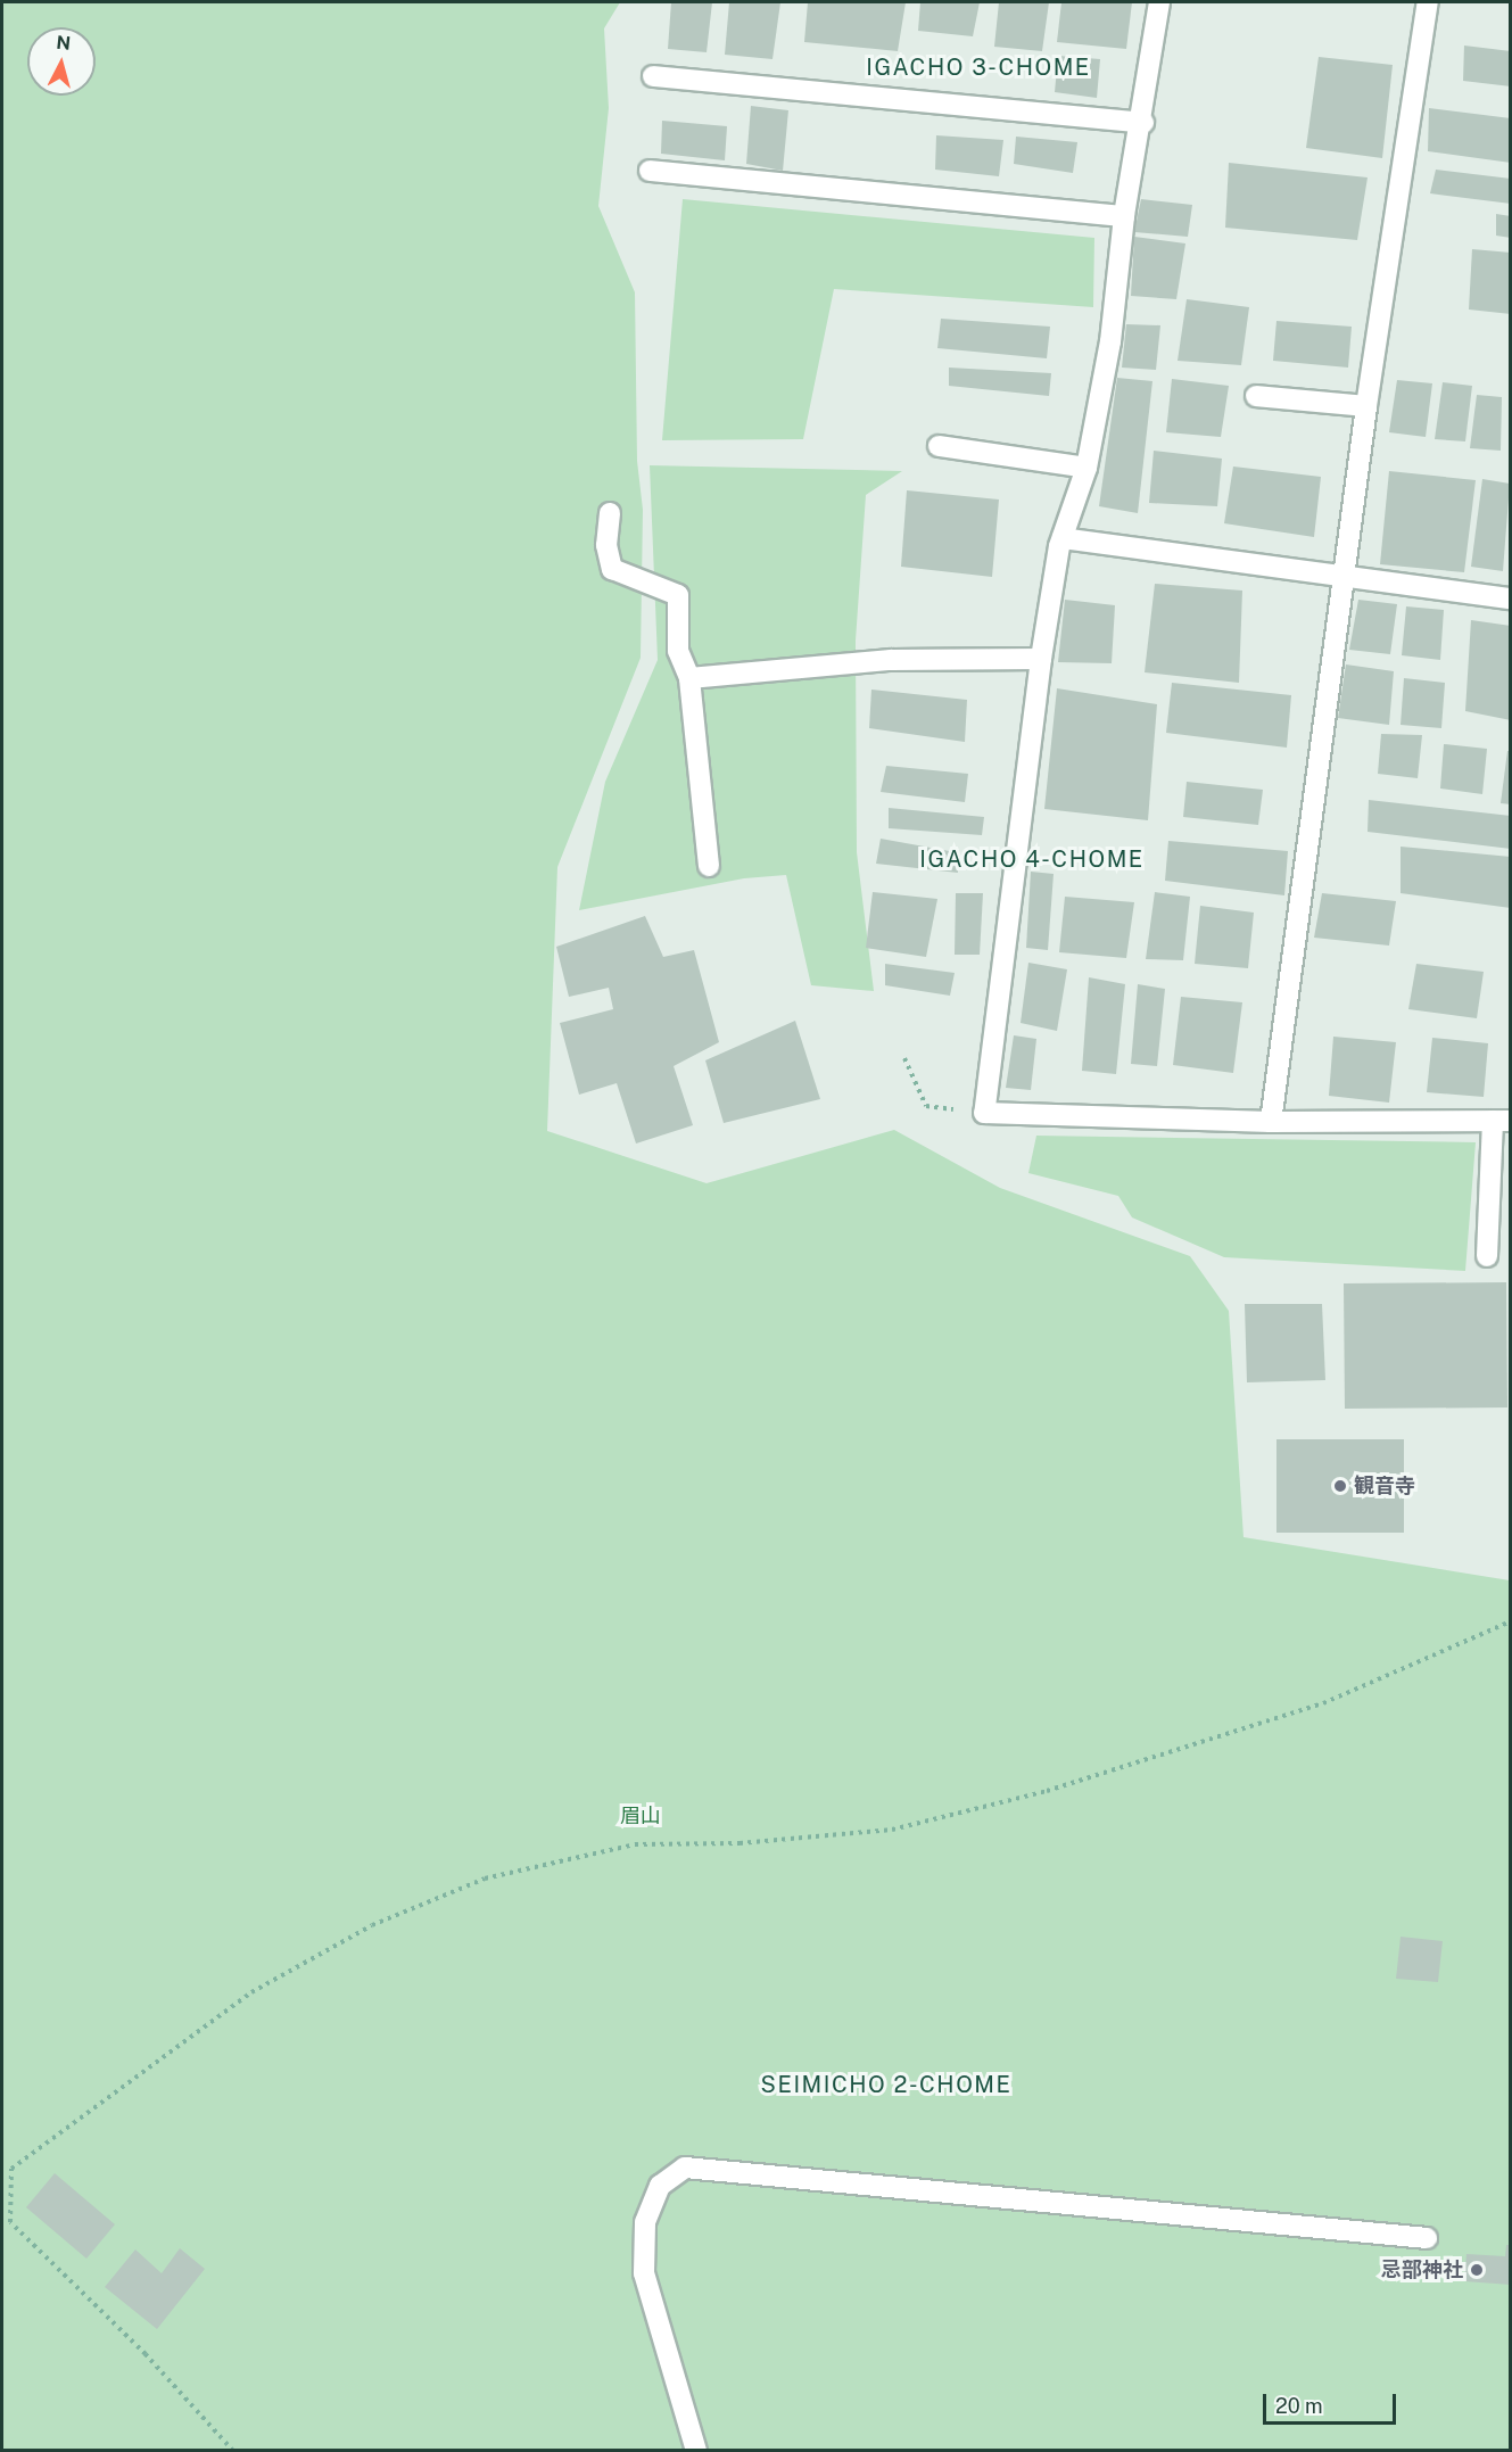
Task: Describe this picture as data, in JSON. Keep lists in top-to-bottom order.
{
  "districts": ["IGACHO 3-CHOME", "IGACHO 4-CHOME", "SEIMICHO 2-CHOME"],
  "parks": ["眉山"],
  "places": ["観音寺", "忌部神社"],
  "scale_bar": "20 m",
  "north": "top"
}
